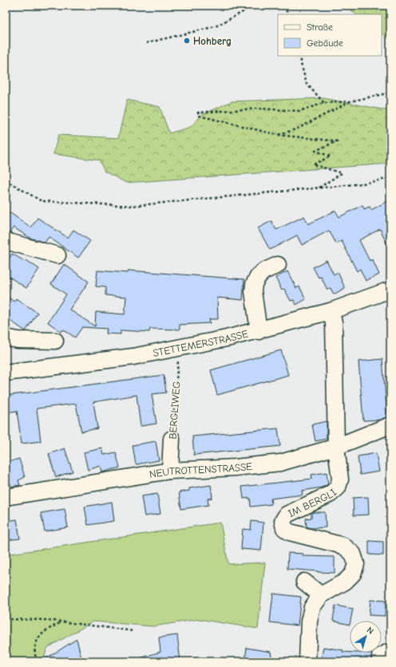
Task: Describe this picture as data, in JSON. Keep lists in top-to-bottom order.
{
  "streets": {
    "street": [
      "STETTEMERSTRASSE",
      "BERGLIWEG",
      "NEUTROTTENSTRASSE",
      "IM BERGLI"
    ]
  },
  "crossings": [
    ["STETTEMERSTRASSE", "BERGLIWEG"],
    ["STETTEMERSTRASSE", "IM BERGLI"],
    ["BERGLIWEG", "NEUTROTTENSTRASSE"],
    ["NEUTROTTENSTRASSE", "IM BERGLI"]
  ],
  "places": ["Hohberg"],
  "legend": ["Straße", "Gebäude"],
  "north": "top right"
}
